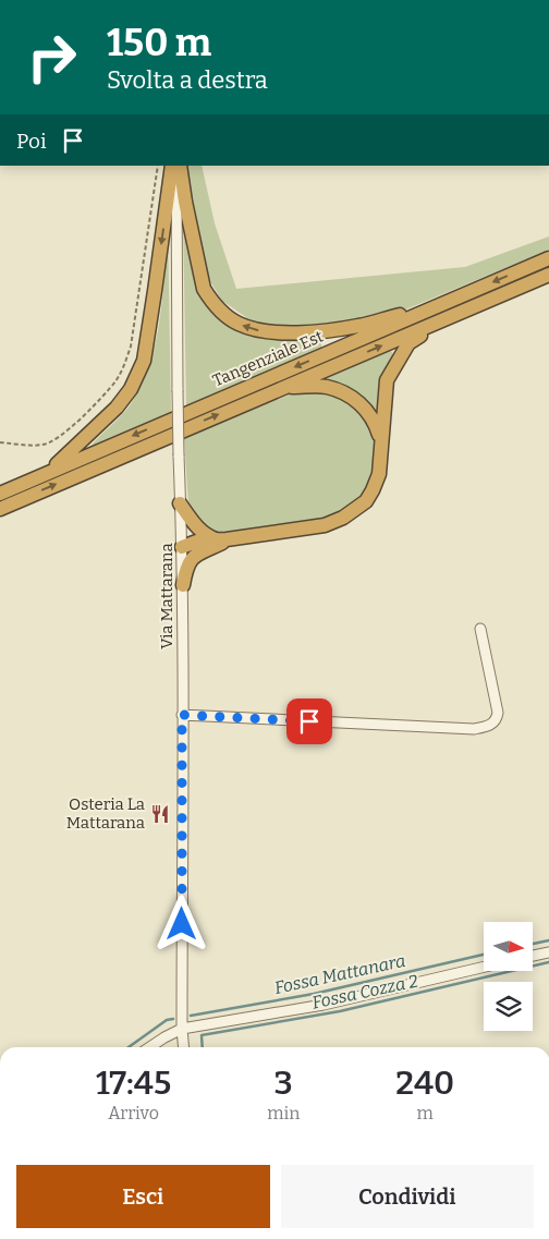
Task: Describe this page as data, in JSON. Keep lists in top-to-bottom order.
{
  "streets": {
    "highway": ["Tangenziale Est"],
    "street": ["Via Mattarana"]
  },
  "water": ["Fossa Mattanara", "Fossa Cozza 2"],
  "places": {
    "restaurant": ["Osteria La Mattarana"]
  },
  "north": "right",
  "page": {
    "turn": ["150 m", "Svolta a destra"],
    "then": "Poi",
    "eta": [
      "17:45",
      "Arrivo",
      "3",
      "min",
      "240",
      "m"
    ],
    "buttons": ["Esci", "Condividi"]
  }
}
